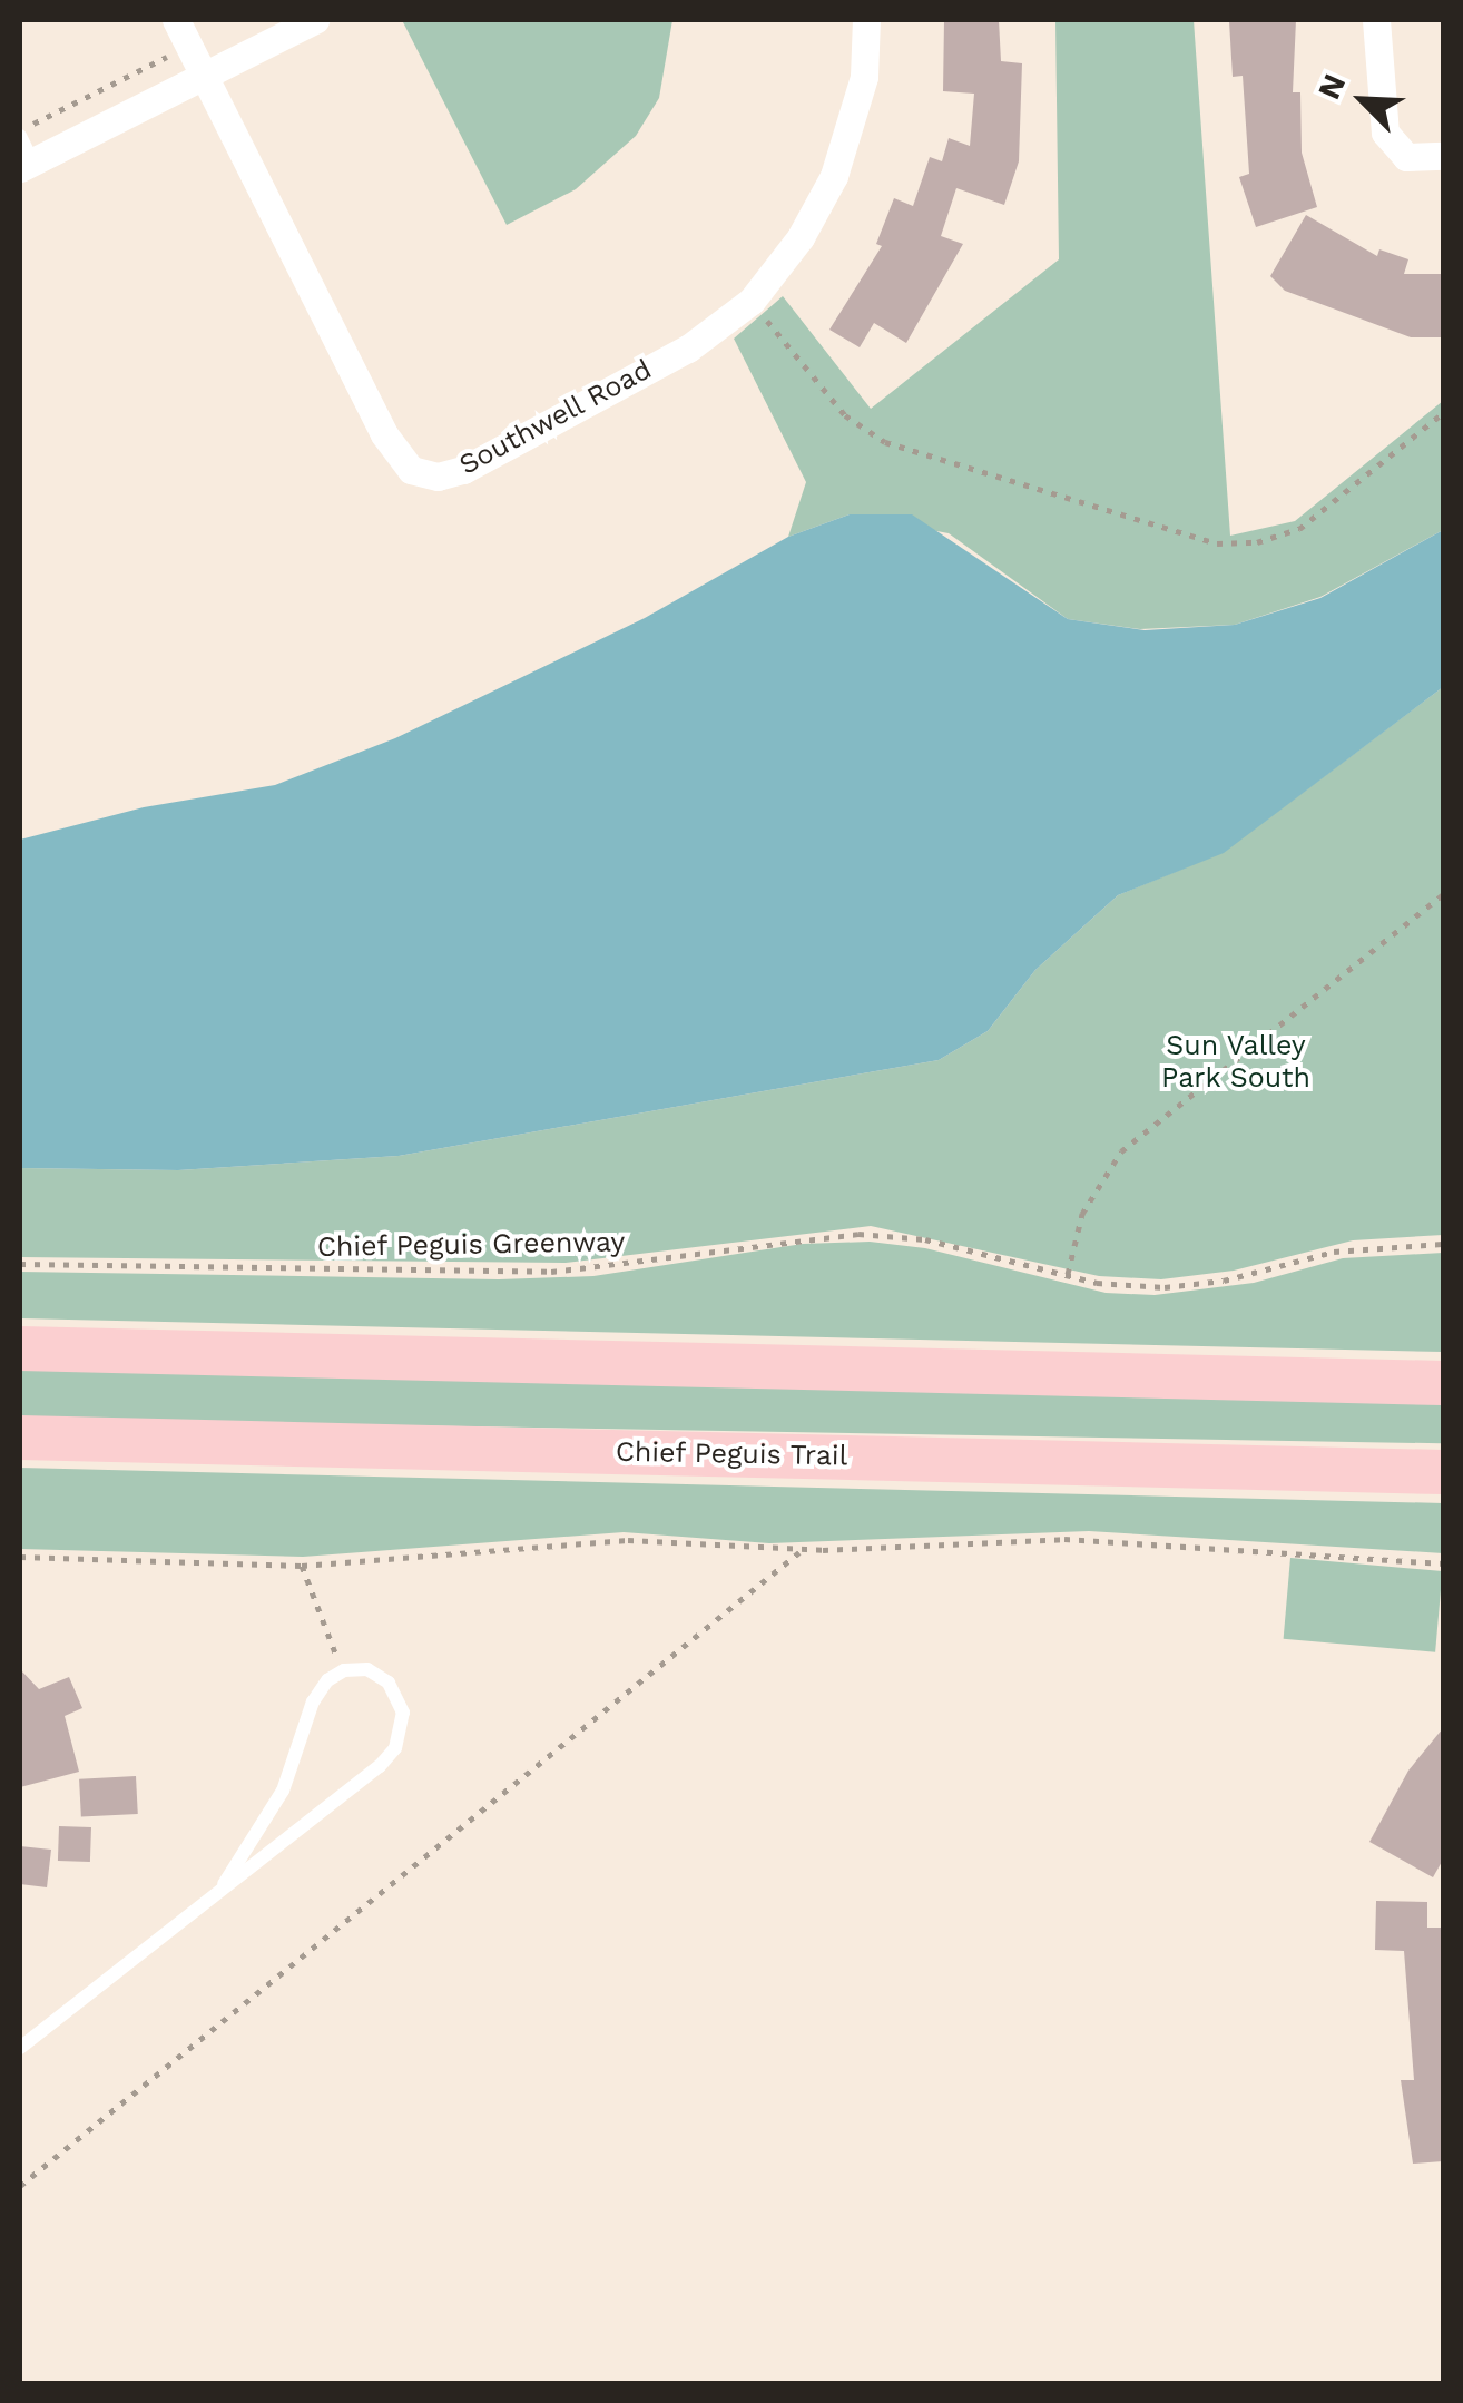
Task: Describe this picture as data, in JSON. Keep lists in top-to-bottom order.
{
  "streets": {
    "main road": ["Chief Peguis Trail"],
    "street": ["Southwell Road"],
    "path": ["Chief Peguis Greenway"]
  },
  "parks": ["Sun Valley Park South"],
  "north": "top left"
}
